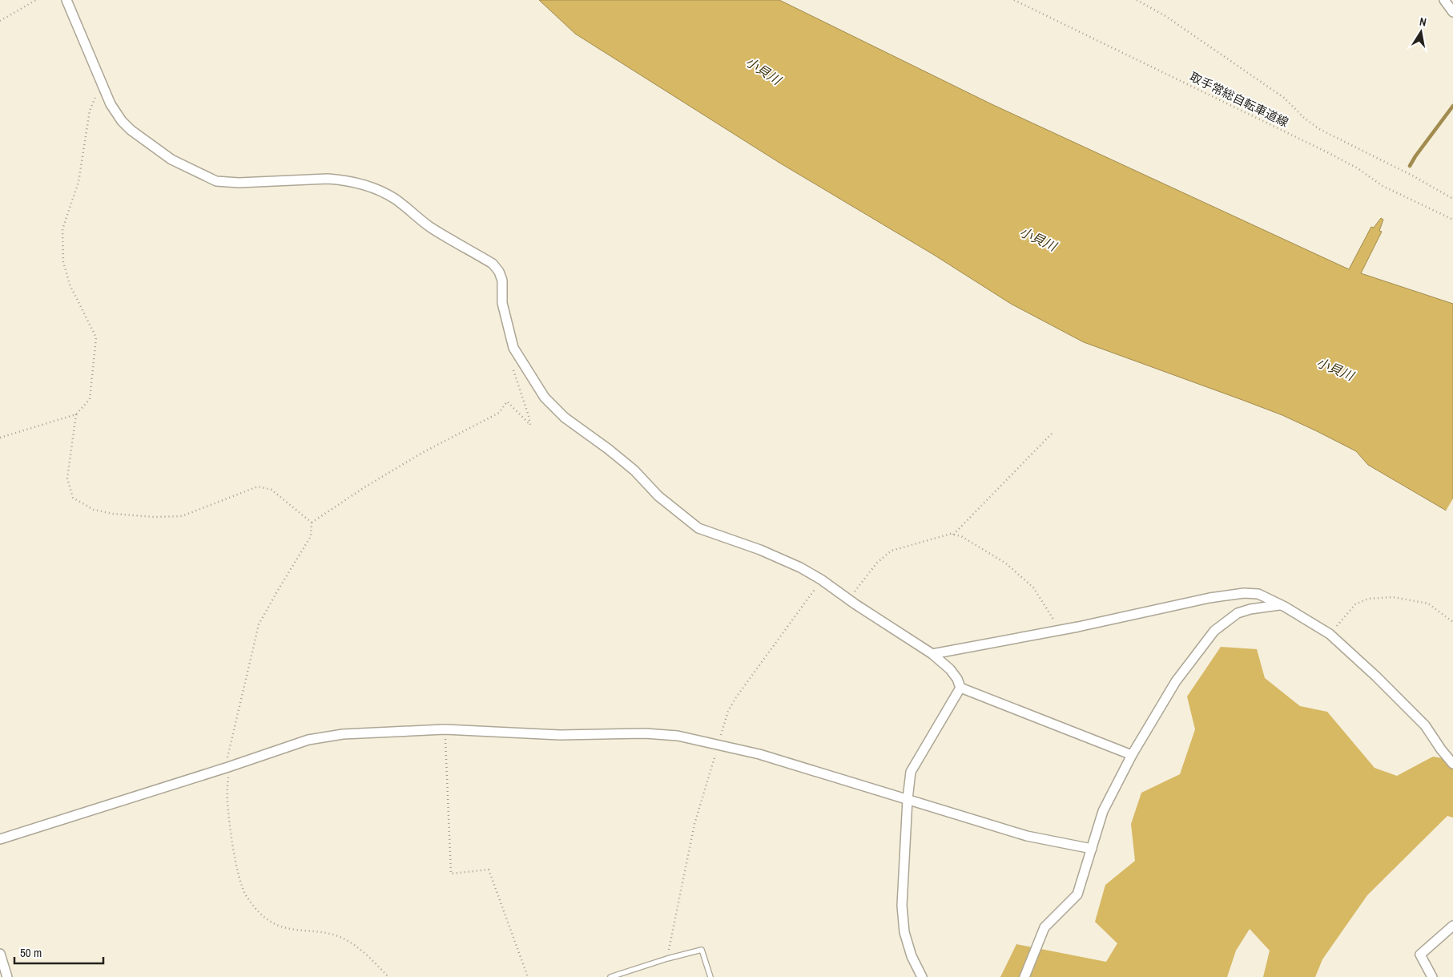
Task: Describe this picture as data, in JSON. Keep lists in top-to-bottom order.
{
  "streets": {
    "path": ["取手常総自転車道線"]
  },
  "water": ["小貝川"],
  "scale_bar": "50 m",
  "north": "top"
}
